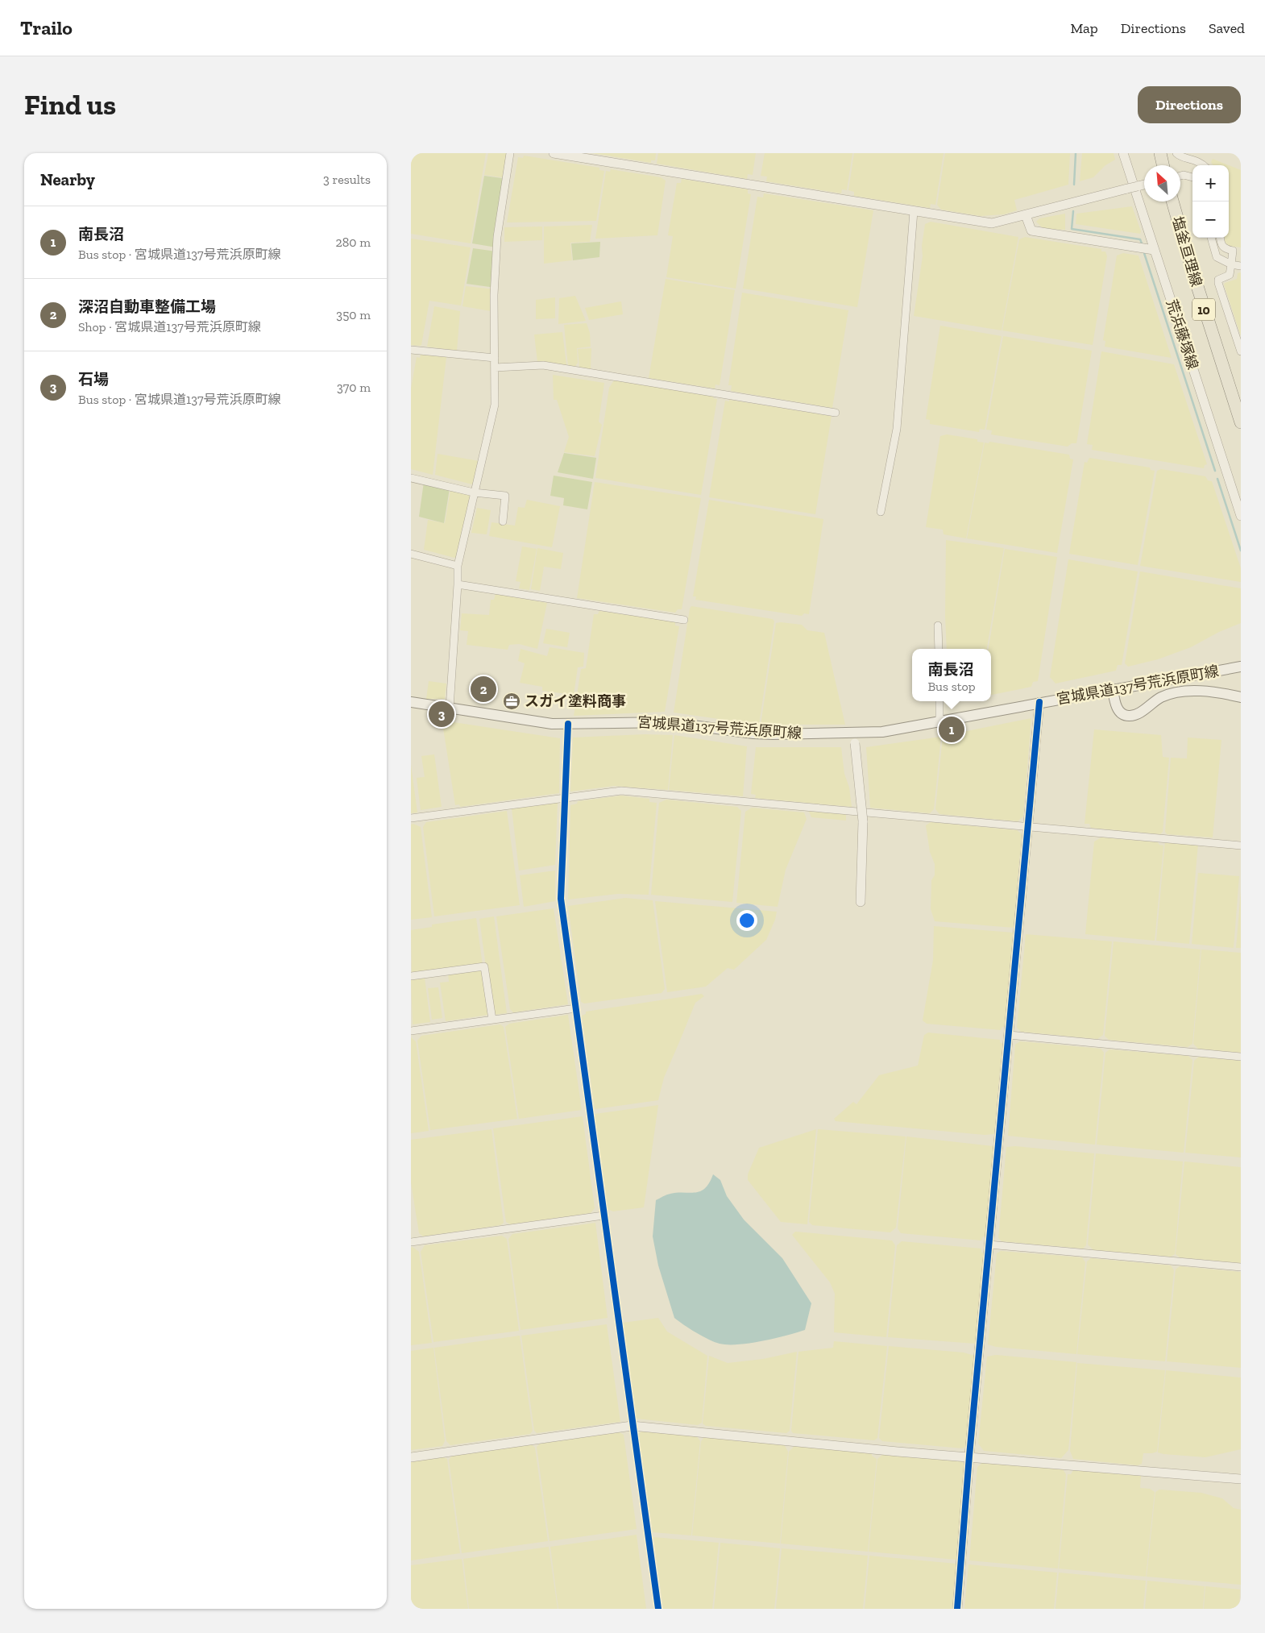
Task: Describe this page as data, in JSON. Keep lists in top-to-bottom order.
{
  "streets": {
    "main road": ["塩釜亘理線", "10", "宮城県道137号荒浜原町線"],
    "street": ["荒浜藤塚線"]
  },
  "places": {
    "office": ["スガイ塗料商事"]
  },
  "north": "top left",
  "page": {
    "header": "Trailo",
    "nav": ["Map", "Directions", "Saved"],
    "buttons": "Directions",
    "title": "Find us",
    "heading": ["Nearby", "3 results"],
    "map_buttons": ["+", "−"],
    "list": [
      {
        "mark": "1",
        "name": "南長沼",
        "note": "Bus stop · 宮城県道137号荒浜原町線",
        "value": "280 m"
      },
      {
        "mark": "2",
        "name": "深沼自動車整備工場",
        "note": "Shop · 宮城県道137号荒浜原町線",
        "value": "350 m"
      },
      {
        "mark": "3",
        "name": "石場",
        "note": "Bus stop · 宮城県道137号荒浜原町線",
        "value": "370 m"
      }
    ],
    "popup": ["南長沼", "Bus stop"],
    "pins": ["2", "3", "1"]
  }
}
